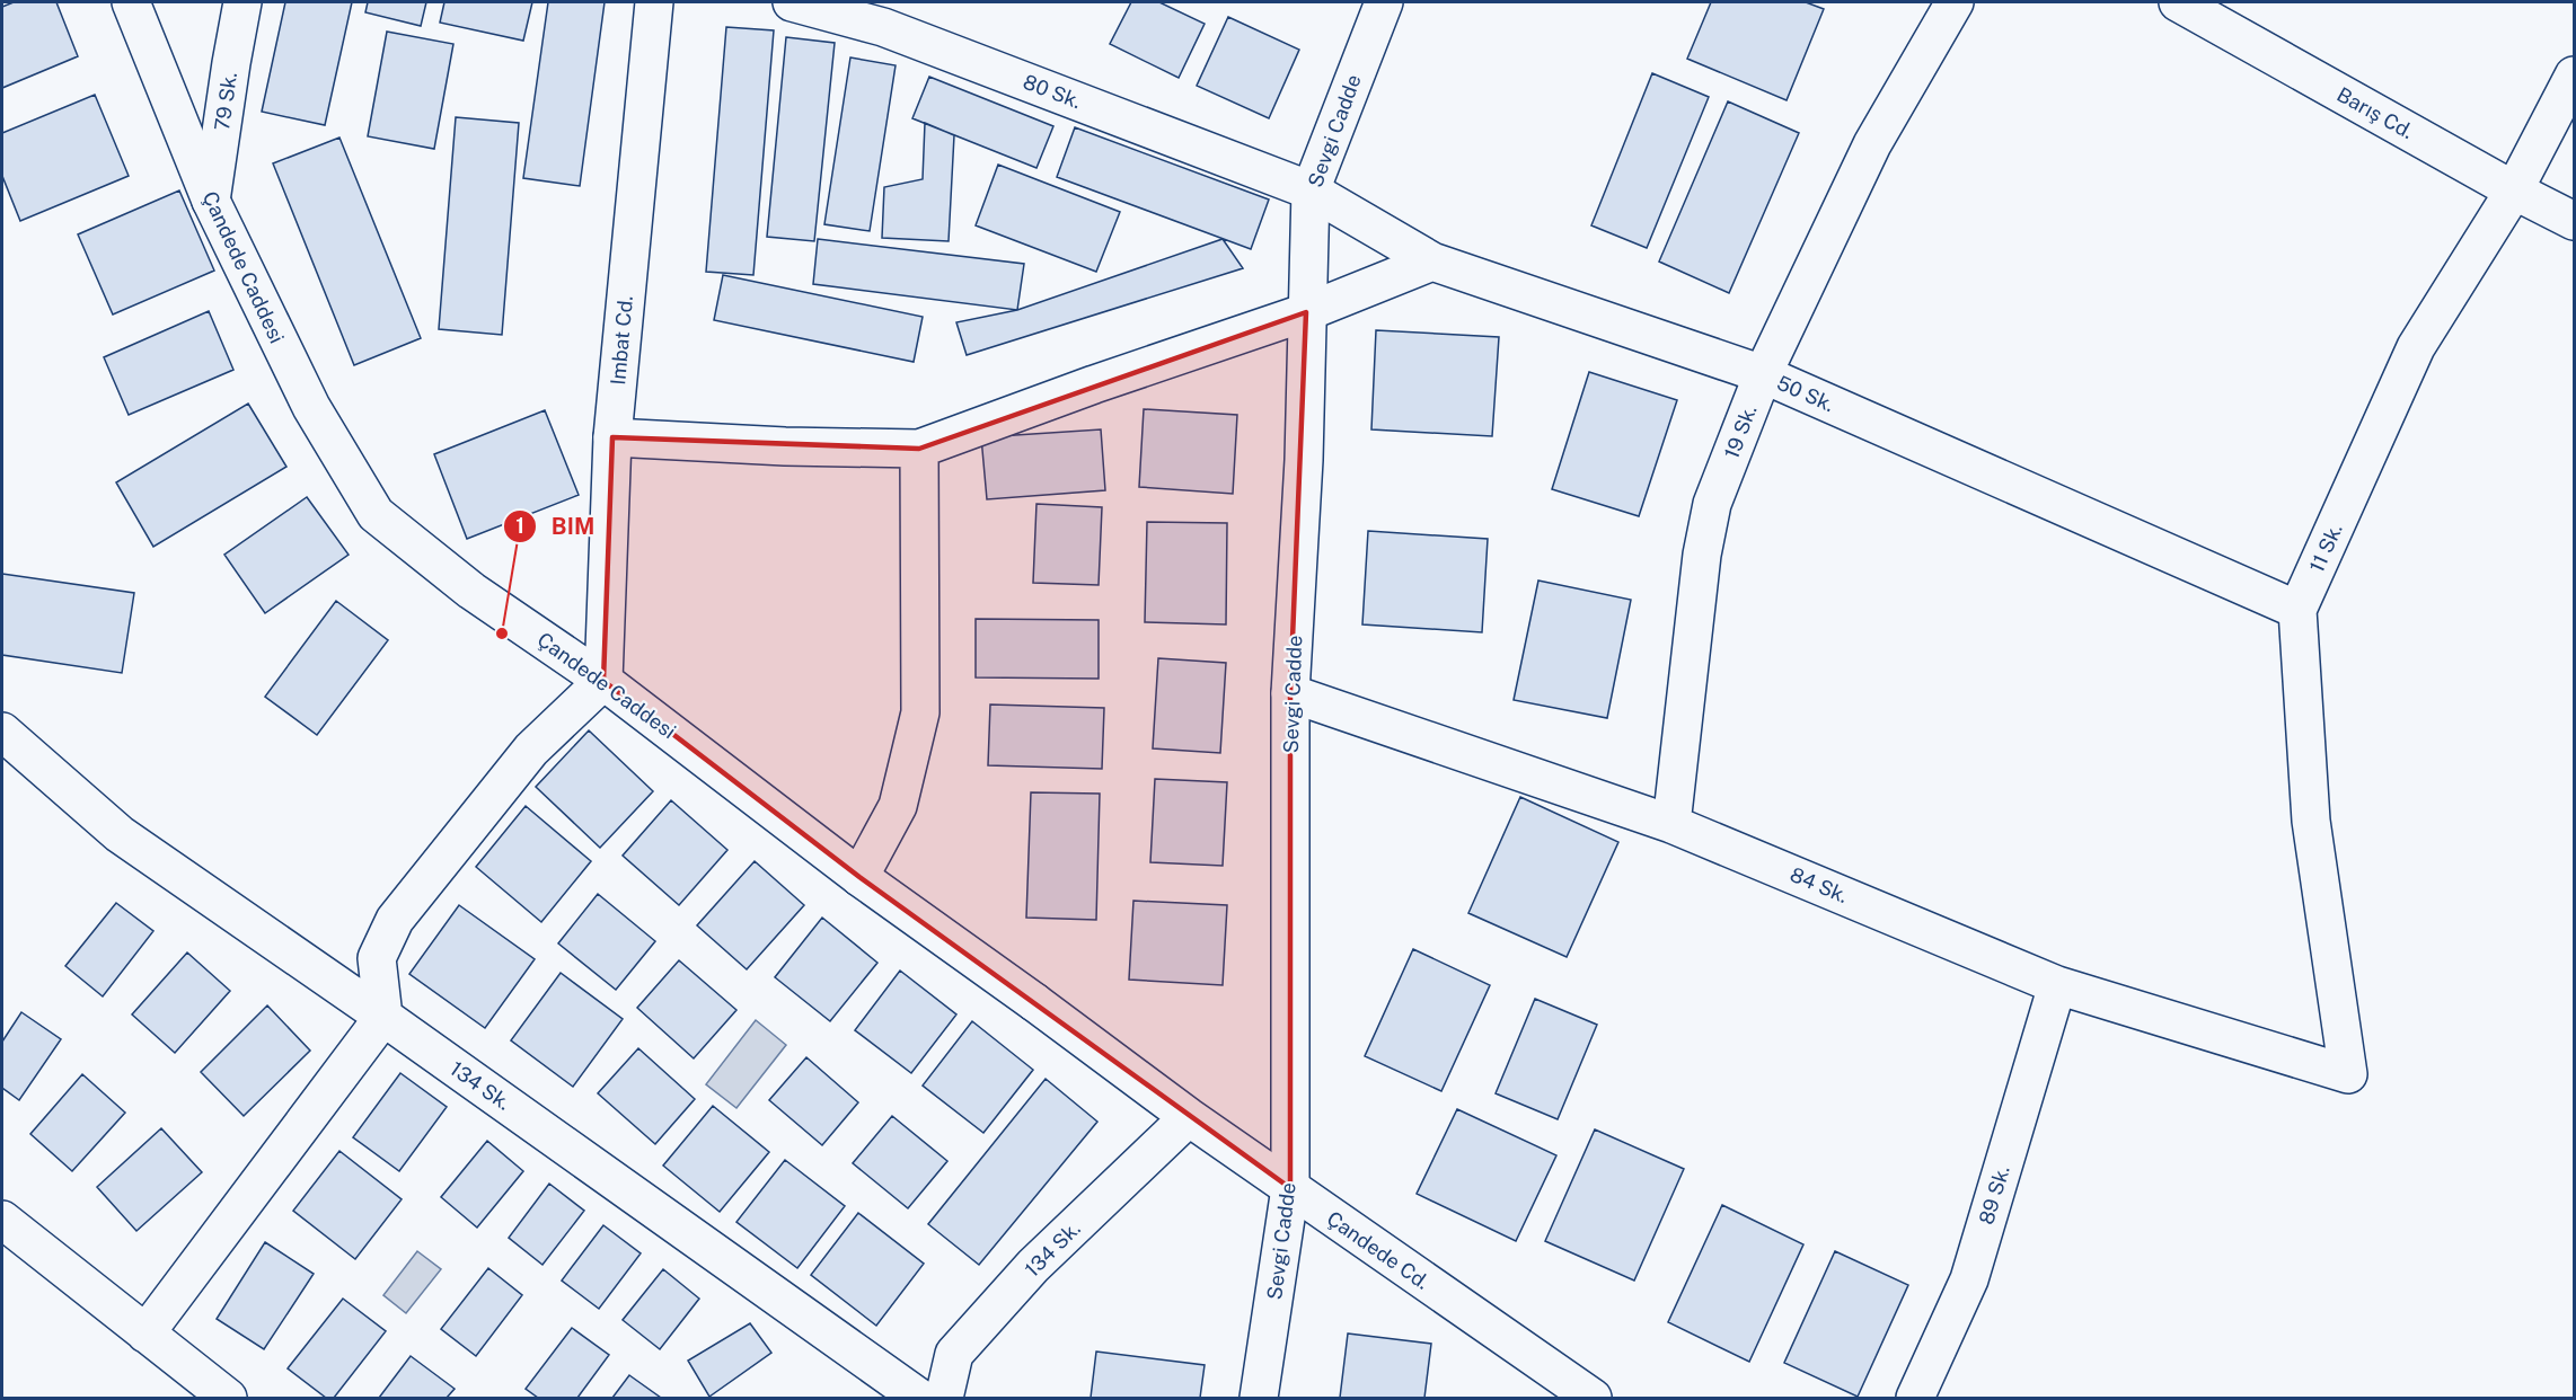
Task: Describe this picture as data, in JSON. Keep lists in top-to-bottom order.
{
  "streets": {
    "street": [
      "80 Sk.",
      "79 Sk.",
      "Barış Cd.",
      "Sevgi Cadde",
      "Çandede Caddesi",
      "Imbat Cd.",
      "50 Sk.",
      "19 Sk.",
      "11 Sk.",
      "84 Sk.",
      "134 Sk.",
      "89 Sk.",
      "Çandede Cd."
    ]
  },
  "crossings": [
    ["80 Sk.", "Sevgi Cadde"],
    ["80 Sk.", "50 Sk."],
    ["79 Sk.", "Çandede Caddesi"],
    ["Barış Cd.", "11 Sk."],
    ["Sevgi Cadde", "50 Sk."],
    ["Sevgi Cadde", "84 Sk."],
    ["Sevgi Cadde", "Çandede Cd."],
    ["Çandede Caddesi", "Imbat Cd."],
    ["Çandede Caddesi", "Çandede Cd."],
    ["50 Sk.", "19 Sk."],
    ["50 Sk.", "11 Sk."],
    ["19 Sk.", "84 Sk."],
    ["11 Sk.", "84 Sk."],
    ["84 Sk.", "89 Sk."],
    ["134 Sk.", "Çandede Cd."]
  ],
  "places": ["BIM"]
}
